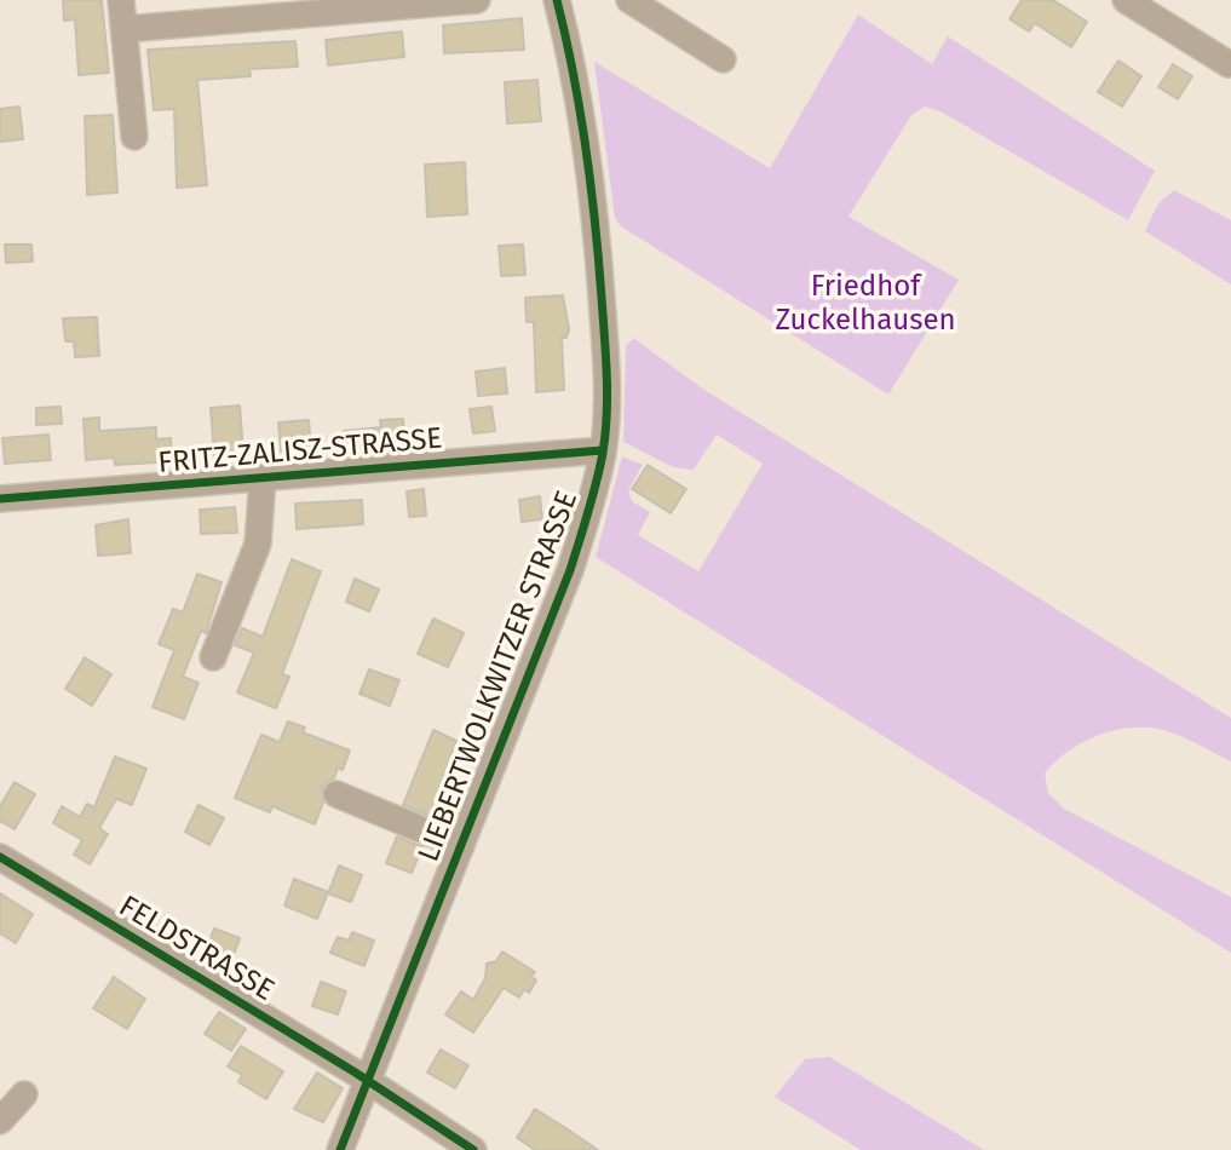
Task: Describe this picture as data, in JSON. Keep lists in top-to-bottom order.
{
  "streets": {
    "street": ["FRITZ-ZALISZ-STRASSE", "LIEBERTWOLKWITZER STRASSE", "FELDSTRASSE"]
  },
  "crossings": [
    ["FRITZ-ZALISZ-STRASSE", "LIEBERTWOLKWITZER STRASSE"],
    ["LIEBERTWOLKWITZER STRASSE", "FELDSTRASSE"]
  ],
  "parks": ["Friedhof Zuckelhausen"]
}
